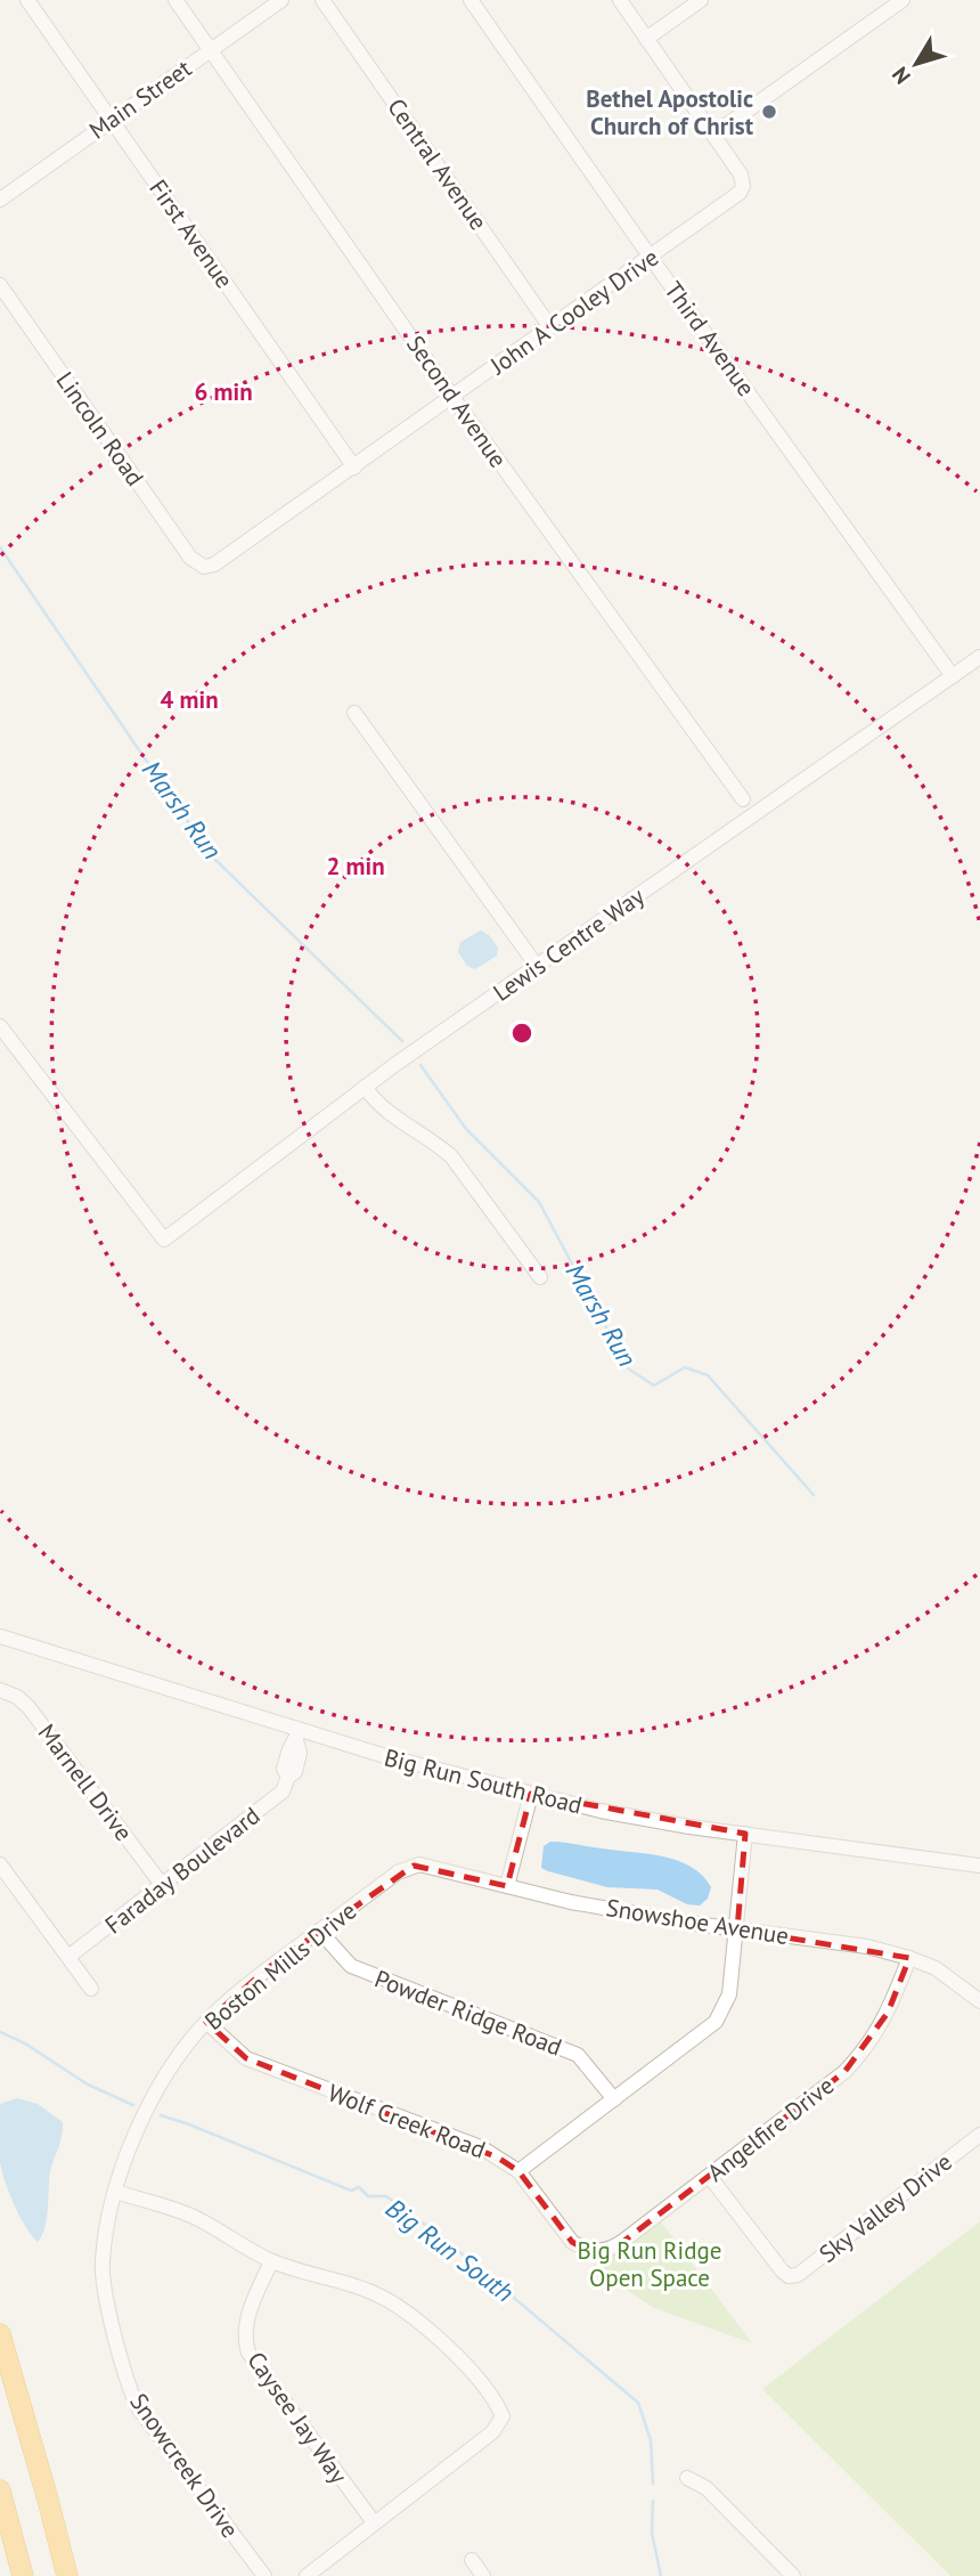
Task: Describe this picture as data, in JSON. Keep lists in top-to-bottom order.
{
  "streets": {
    "street": [
      "Main Street",
      "Central Avenue",
      "First Avenue",
      "John A Cooley Drive",
      "Third Avenue",
      "Second Avenue",
      "Lincoln Road",
      "Lewis Centre Way",
      "Big Run South Road",
      "Marnell Drive",
      "Faraday Boulevard",
      "Snowshoe Avenue",
      "Boston Mills Drive",
      "Powder Ridge Road",
      "Wolf Creek Road",
      "Angelfire Drive",
      "Sky Valley Drive",
      "Caysee Jay Way",
      "Snowcreek Drive"
    ]
  },
  "crossings": [
    ["Main Street", "First Avenue"],
    ["Main Street", "Second Avenue"],
    ["Central Avenue", "John A Cooley Drive"],
    ["First Avenue", "John A Cooley Drive"],
    ["John A Cooley Drive", "Third Avenue"],
    ["John A Cooley Drive", "Second Avenue"],
    ["John A Cooley Drive", "Lincoln Road"],
    ["Third Avenue", "Lewis Centre Way"],
    ["Big Run South Road", "Faraday Boulevard"],
    ["Marnell Drive", "Faraday Boulevard"],
    ["Snowshoe Avenue", "Boston Mills Drive"],
    ["Snowshoe Avenue", "Angelfire Drive"],
    ["Boston Mills Drive", "Powder Ridge Road"],
    ["Boston Mills Drive", "Wolf Creek Road"],
    ["Boston Mills Drive", "Snowcreek Drive"],
    ["Wolf Creek Road", "Angelfire Drive"],
    ["Angelfire Drive", "Sky Valley Drive"]
  ],
  "water": ["Marsh Run", "Big Run South"],
  "parks": ["Big Run Ridge Open Space"],
  "places": ["Bethel Apostolic Church of Christ"],
  "north": "bottom left",
  "rings": ["6 min", "4 min", "2 min"]
}
